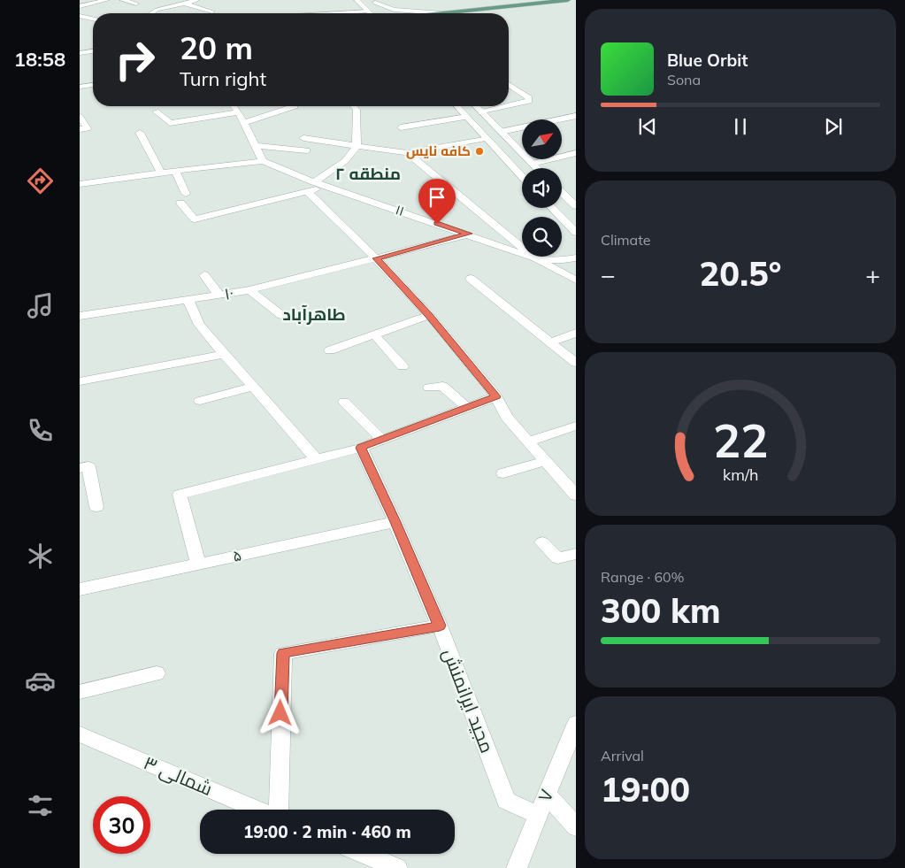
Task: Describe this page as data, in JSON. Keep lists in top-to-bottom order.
{
  "streets": {
    "street": [
      "۱۱",
      "۱۰",
      "۵",
      "مجید ایرانمنش",
      "۳ شمالی",
      "۷"
    ]
  },
  "crossings": [
    ["۱۱", "۱۰"],
    ["۵", "مجید ایرانمنش"],
    ["مجید ایرانمنش", "۷"]
  ],
  "districts": ["منطقه ۲", "طاهرآباد"],
  "places": ["کافه نایس"],
  "north": "top right",
  "page": {
    "tabs": "18:58",
    "turn": ["20 m", "Turn right"],
    "song": ["Blue Orbit", "Sona"],
    "tile": [
      "Climate",
      ["Range · 60%", "300 km"],
      ["Arrival", "19:00"]
    ],
    "heat": ["−", "20.5°", "+"],
    "limit": "30",
    "trip": "19:00 · 2 min · 460 m",
    "gauge": ["22", "km/h"]
  }
}
